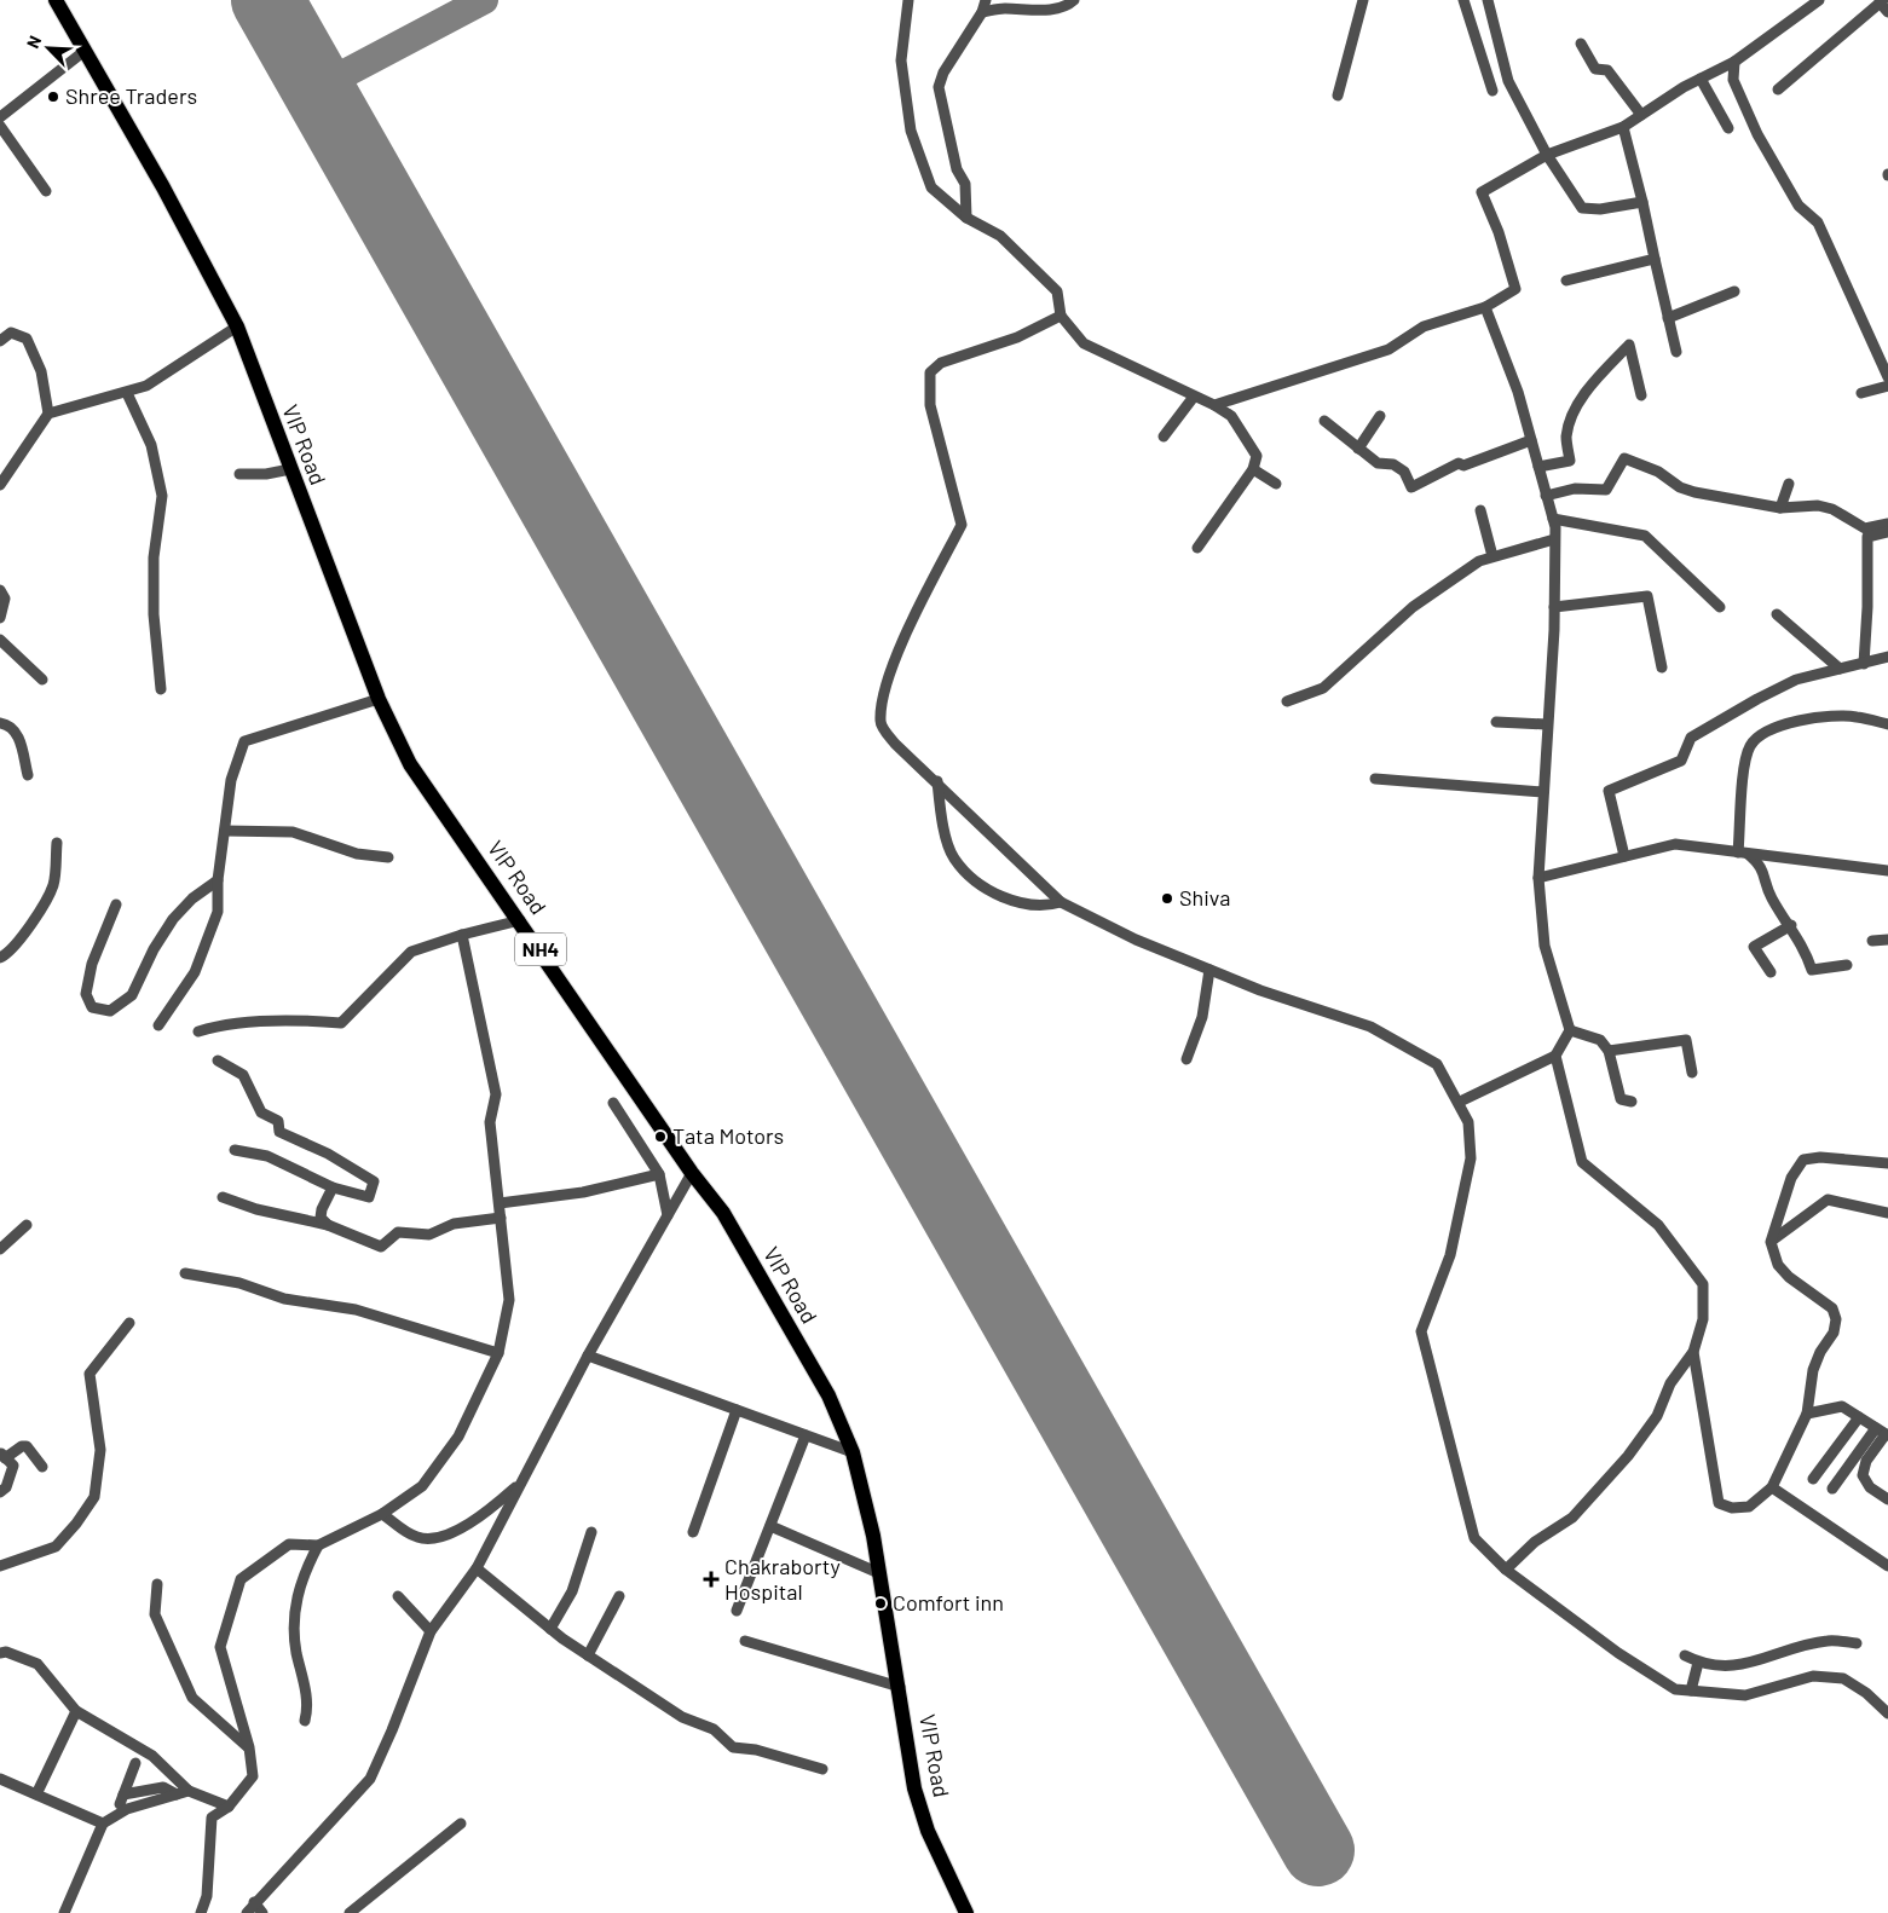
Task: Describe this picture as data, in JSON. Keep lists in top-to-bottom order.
{
  "streets": {
    "highway": ["VIP Road", "NH4"]
  },
  "places": {
    "other": [
      "Shree Traders",
      "Shiva",
      "Tata Motors",
      "Comfort inn"
    ],
    "health": ["Chakraborty Hospital"]
  },
  "north": "top left"
}
